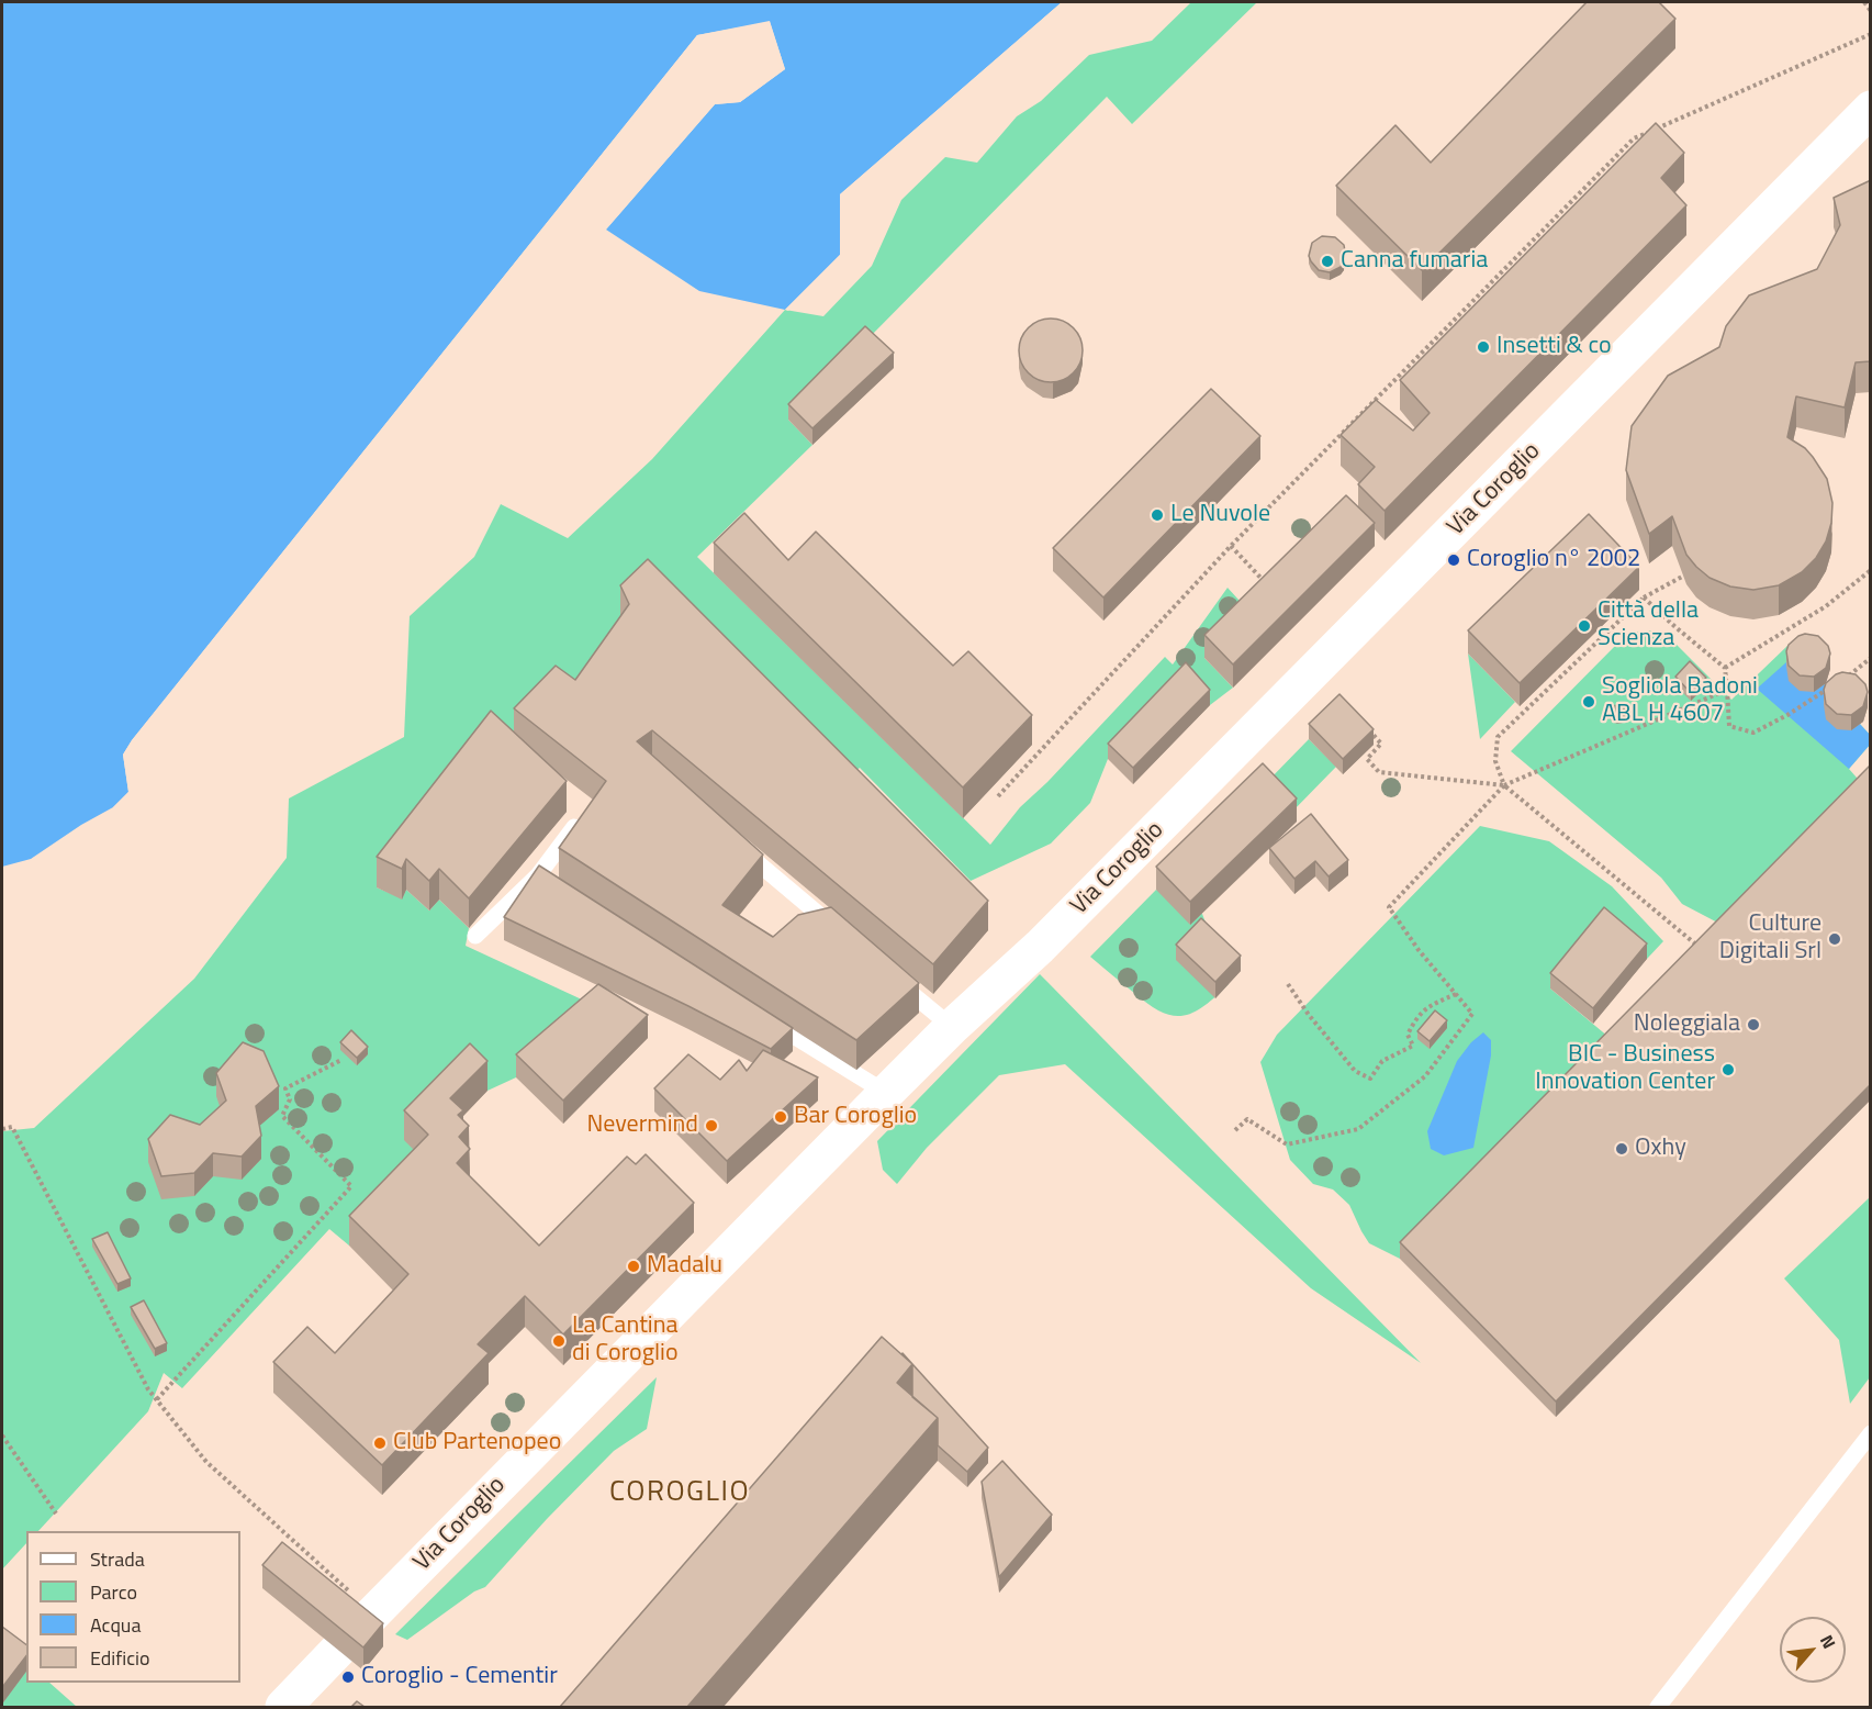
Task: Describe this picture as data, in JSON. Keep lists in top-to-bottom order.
{
  "streets": {
    "street": ["Via Coroglio"]
  },
  "districts": ["COROGLIO"],
  "places": [
    "Canna fumaria",
    "Insetti & co",
    "Le Nuvole",
    "Coroglio n° 2002",
    "Città della Scienza",
    "Sogliola Badoni ABL H 4607",
    "Culture Digitali Srl",
    "Noleggiala",
    "BIC - Business Innovation Center",
    "Bar Coroglio",
    "Nevermind",
    "Oxhy",
    "Madalu",
    "La Cantina di Coroglio",
    "Club Partenopeo",
    "Coroglio - Cementir"
  ],
  "legend": [
    "Strada",
    "Parco",
    "Acqua",
    "Edificio"
  ],
  "north": "top right"
}
